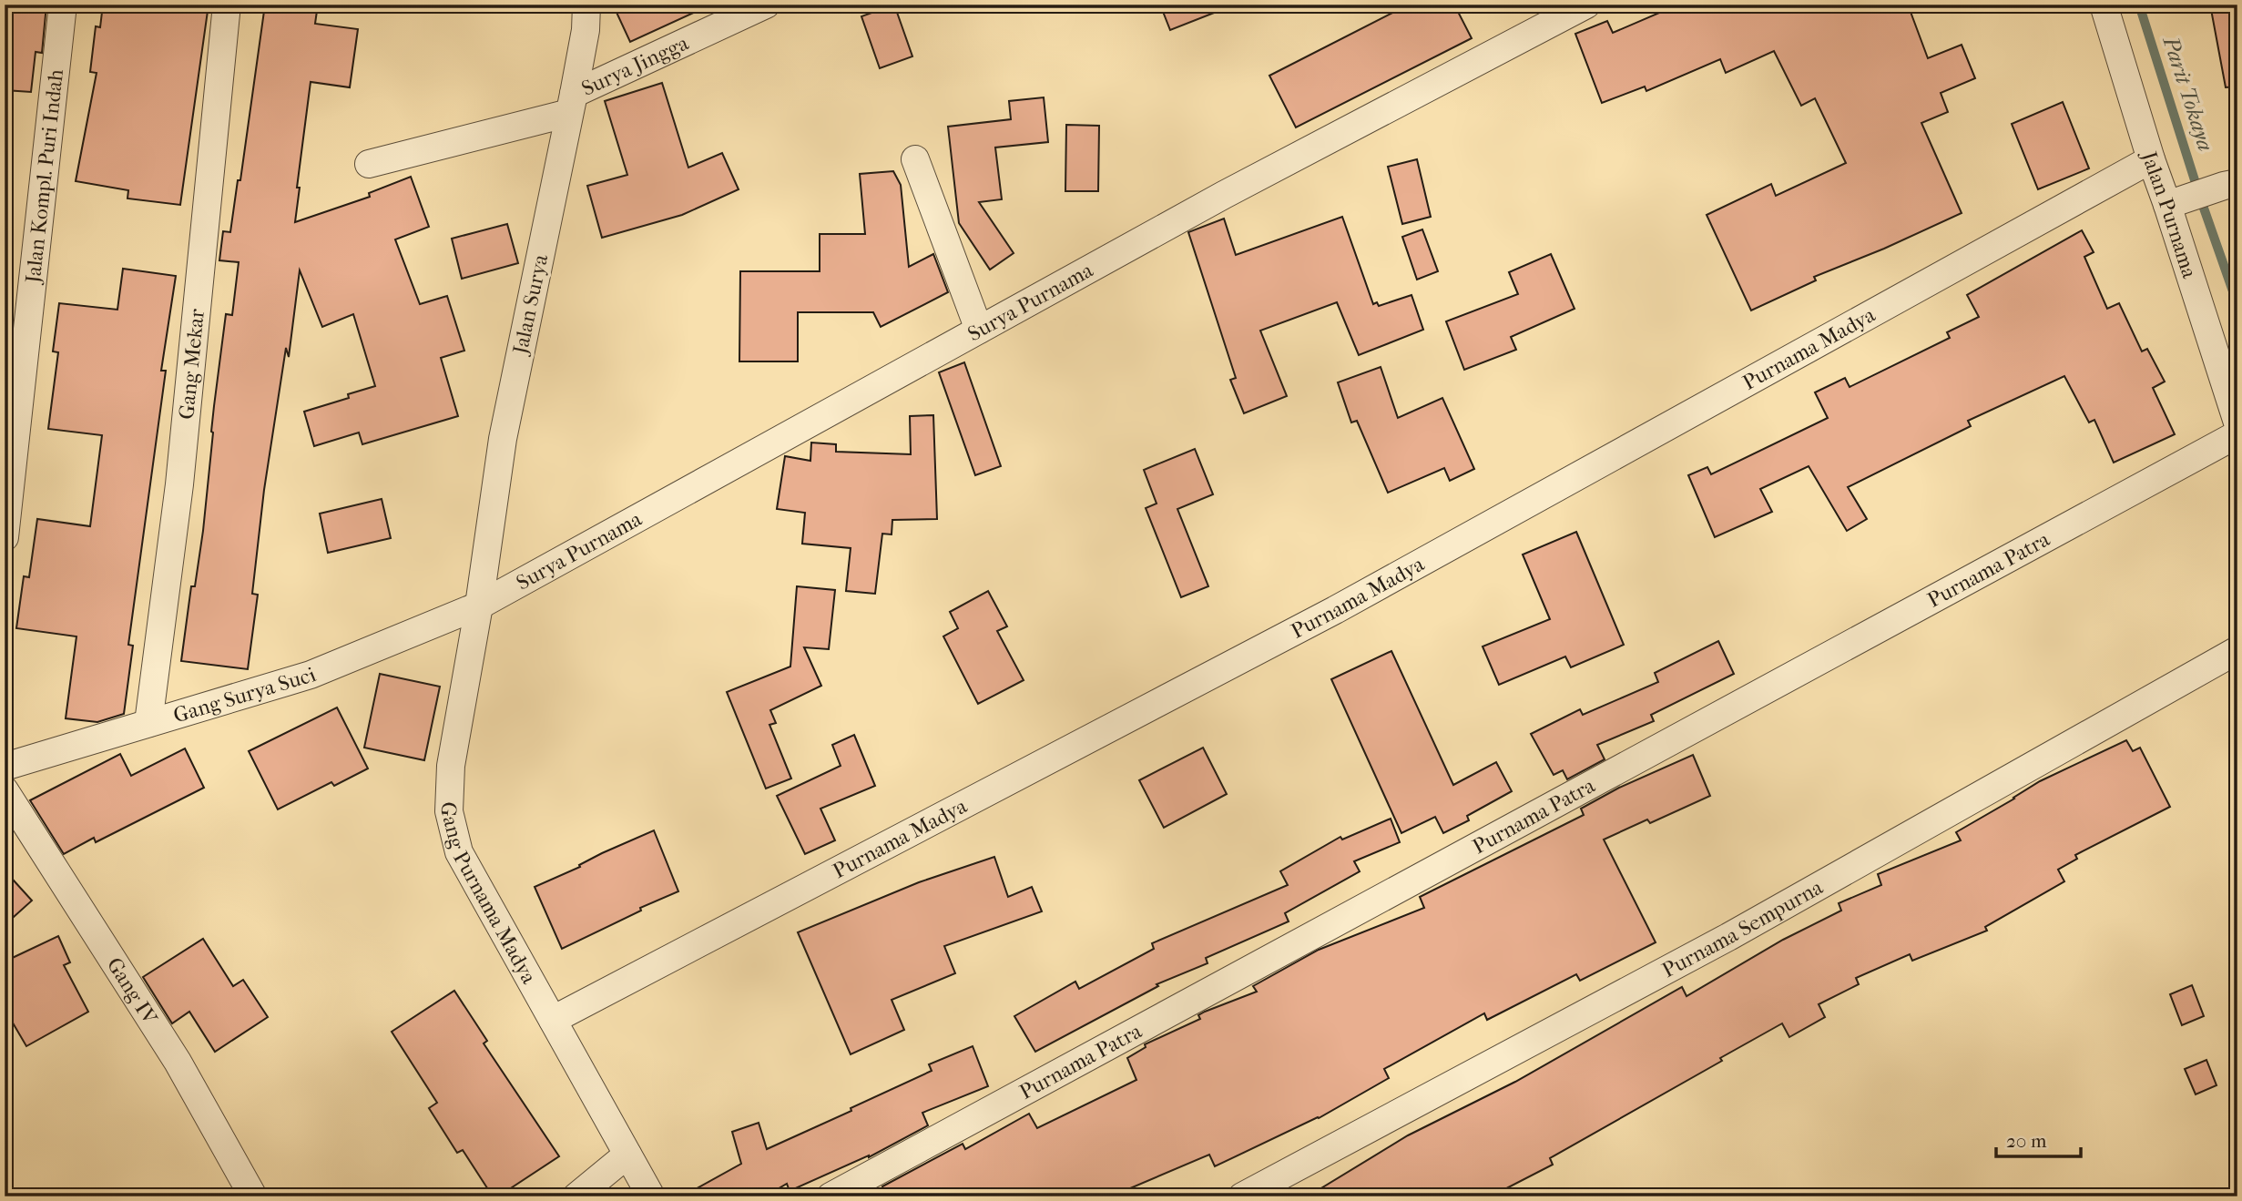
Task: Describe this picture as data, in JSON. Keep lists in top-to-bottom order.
{
  "streets": {
    "street": [
      "Surya Jingga",
      "Jalan Kompl. Puri Indah",
      "Jalan Purnama",
      "Surya Purnama",
      "Jalan Surya",
      "Purnama Madya",
      "Gang Mekar",
      "Purnama Patra",
      "Gang Surya Suci",
      "Gang Purnama Madya",
      "Purnama Sempurna",
      "Gang IV"
    ]
  },
  "crossings": [
    ["Surya Jingga", "Jalan Surya"],
    ["Jalan Purnama", "Purnama Madya"],
    ["Surya Purnama", "Jalan Surya"],
    ["Surya Purnama", "Gang Surya Suci"],
    ["Surya Purnama", "Gang Purnama Madya"],
    ["Jalan Surya", "Gang Surya Suci"],
    ["Jalan Surya", "Gang Purnama Madya"],
    ["Purnama Madya", "Gang Purnama Madya"],
    ["Gang Mekar", "Gang Surya Suci"],
    ["Gang Surya Suci", "Gang Purnama Madya"]
  ],
  "water": ["Parit Tokaya"],
  "scale_bar": "20 m"
}
